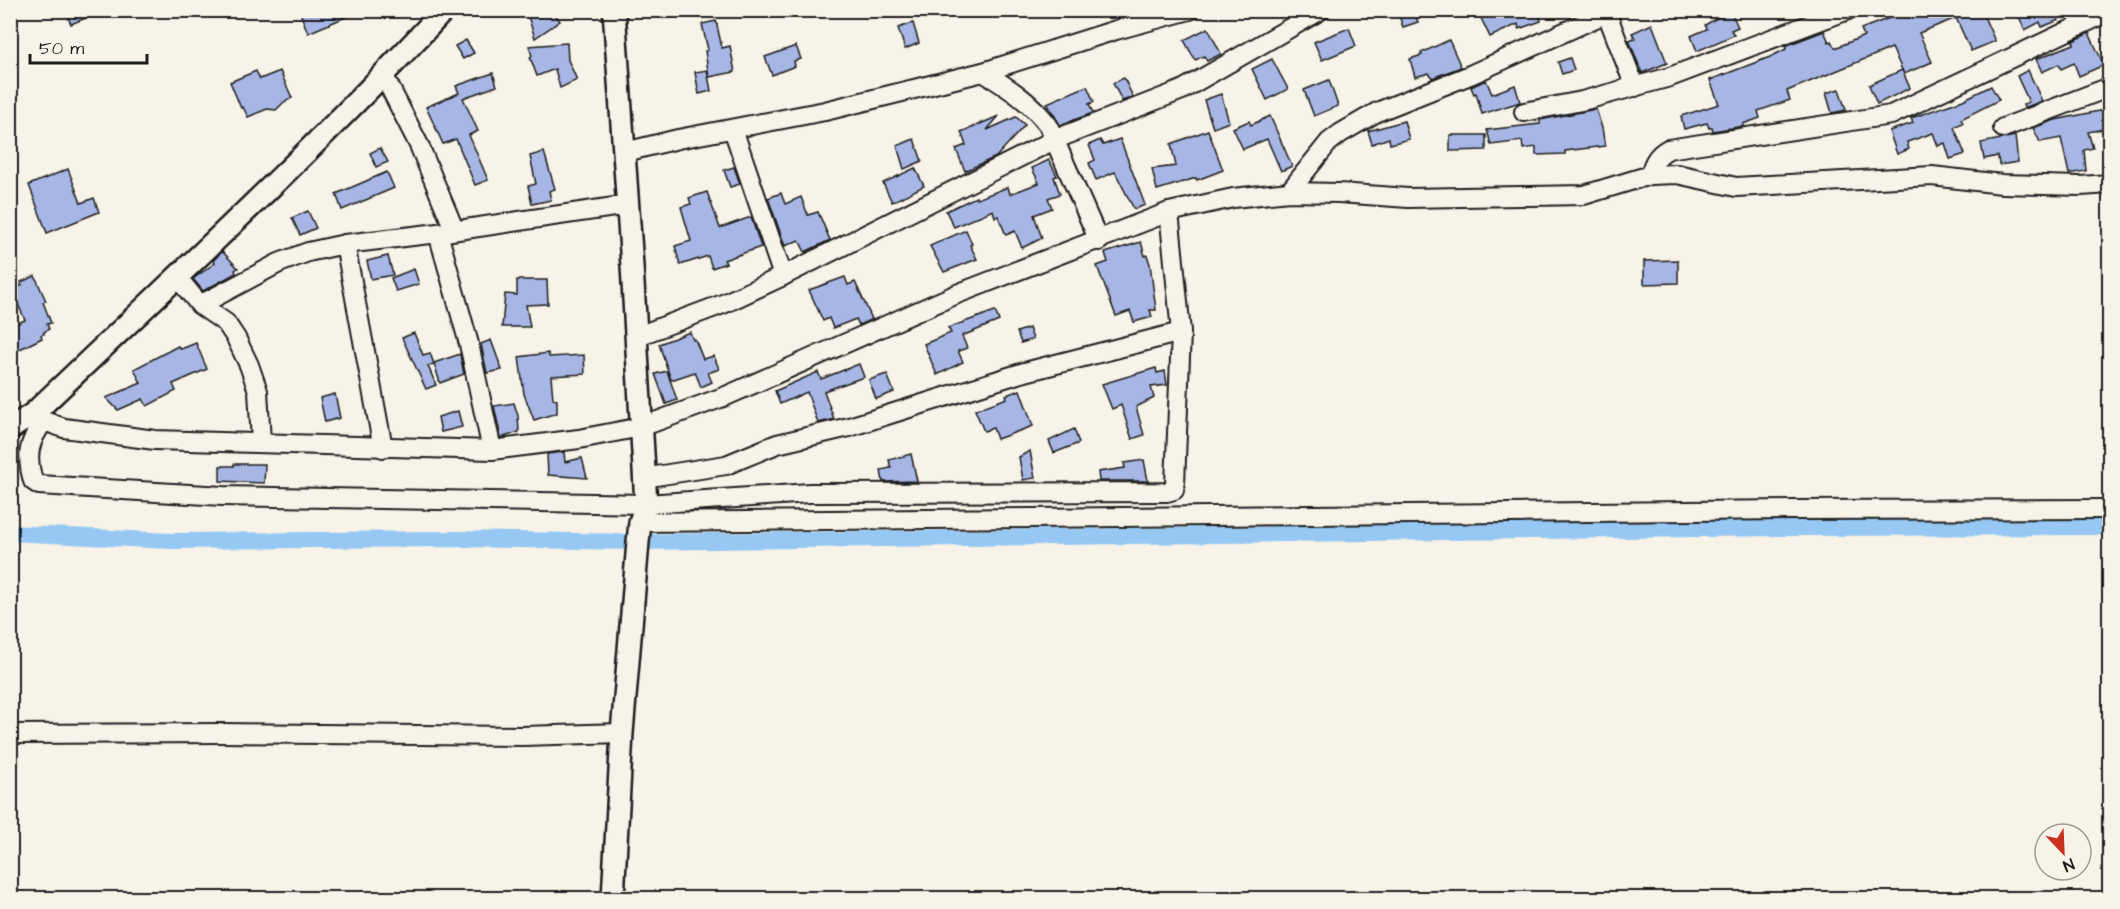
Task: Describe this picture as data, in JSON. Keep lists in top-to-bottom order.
{
  "scale_bar": "50 m",
  "north": "bottom right"
}
